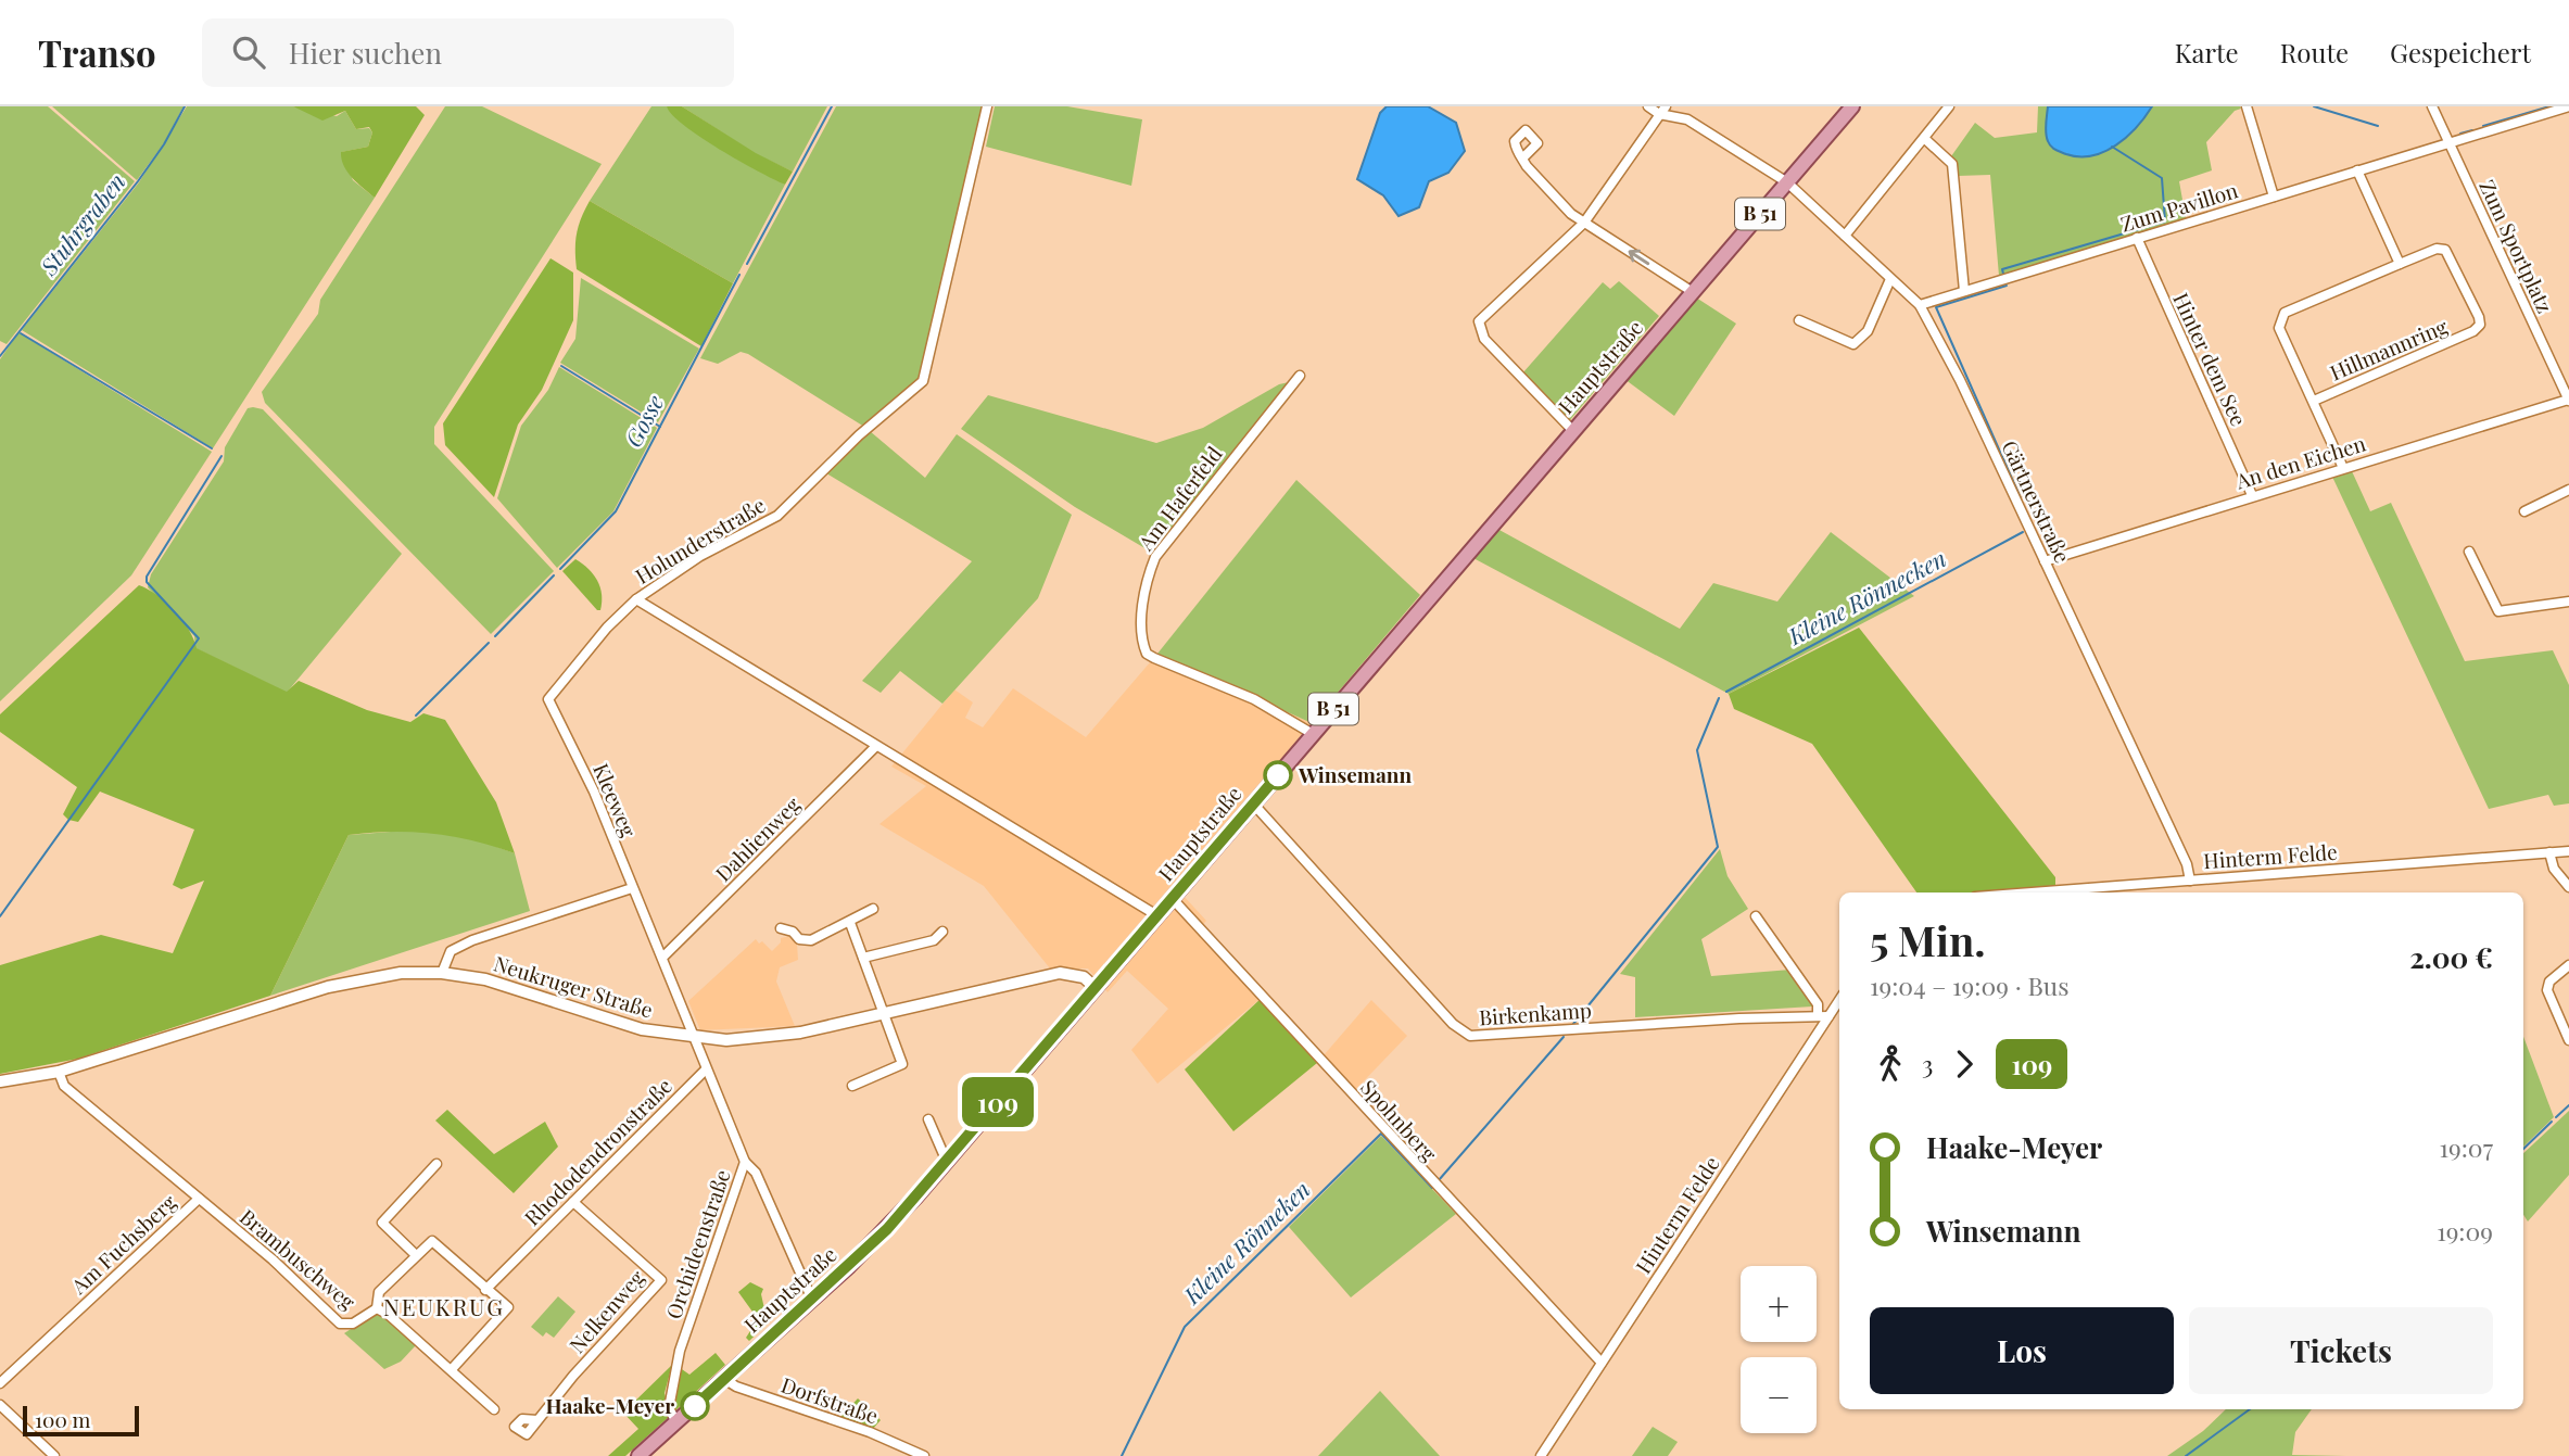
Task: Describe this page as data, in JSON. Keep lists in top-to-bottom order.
{
  "streets": {
    "main road": ["B 51", "Hauptstraße"],
    "street": [
      "Zum Pavillon",
      "Zum Sportplatz",
      "Hillmannring",
      "Hinter dem See",
      "An den Eichen",
      "Am Haferfeld",
      "Gärtnerstraße",
      "Holunderstraße",
      "Kleeweg",
      "Dahlienweg",
      "Hinterm Felde",
      "Neukruger Straße",
      "Birkenkamp",
      "Spohnberg",
      "Rhododendronstraße",
      "Am Fuchsberg",
      "Orchideenstraße",
      "Brambuschweg",
      "Nelkenweg",
      "Dorfstraße"
    ]
  },
  "crossings": [
    ["Zum Pavillon", "Zum Sportplatz"],
    ["Zum Pavillon", "Hinter dem See"],
    ["Zum Pavillon", "Gärtnerstraße"],
    ["Zum Sportplatz", "An den Eichen"],
    ["Hillmannring", "An den Eichen"],
    ["Hinter dem See", "An den Eichen"],
    ["Hauptstraße", "Am Haferfeld"],
    ["Hauptstraße", "Gärtnerstraße"],
    ["Hauptstraße", "Holunderstraße"],
    ["Hauptstraße", "Neukruger Straße"],
    ["Hauptstraße", "Birkenkamp"],
    ["Hauptstraße", "Spohnberg"],
    ["Hauptstraße", "Orchideenstraße"],
    ["Hauptstraße", "Dorfstraße"],
    ["An den Eichen", "Gärtnerstraße"],
    ["Gärtnerstraße", "Hinterm Felde"],
    ["Holunderstraße", "Kleeweg"],
    ["Holunderstraße", "Dahlienweg"],
    ["Kleeweg", "Dahlienweg"],
    ["Kleeweg", "Neukruger Straße"],
    ["Kleeweg", "Orchideenstraße"],
    ["Hinterm Felde", "Birkenkamp"],
    ["Hinterm Felde", "Spohnberg"],
    ["Neukruger Straße", "Am Fuchsberg"],
    ["Neukruger Straße", "Orchideenstraße"],
    ["Rhododendronstraße", "Orchideenstraße"],
    ["Rhododendronstraße", "Nelkenweg"],
    ["Am Fuchsberg", "Brambuschweg"]
  ],
  "districts": ["NEUKRUG"],
  "water": [
    "Stuhrgraben",
    "Gosse",
    "Kleine Rönnecken",
    "Kleine Rönneken"
  ],
  "places": ["Winsemann", "Haake-Meyer"],
  "lines": ["bus line 109"],
  "scale_bar": "100 m",
  "page": {
    "header": "Transo",
    "search": "Hier suchen",
    "nav": ["Karte", "Route", "Gespeichert"],
    "on_map": "109",
    "heading": ["5 Min.", "19:04 – 19:09 · Bus", "2.00 €"],
    "legs": ["3", "109"],
    "list": [
      {
        "name": "Haake-Meyer",
        "value": "19:07"
      },
      {
        "name": "Winsemann",
        "value": "19:09"
      }
    ],
    "map_buttons": ["+", "−"],
    "buttons": ["Los", "Tickets"],
    "scale": "100 m"
  }
}
